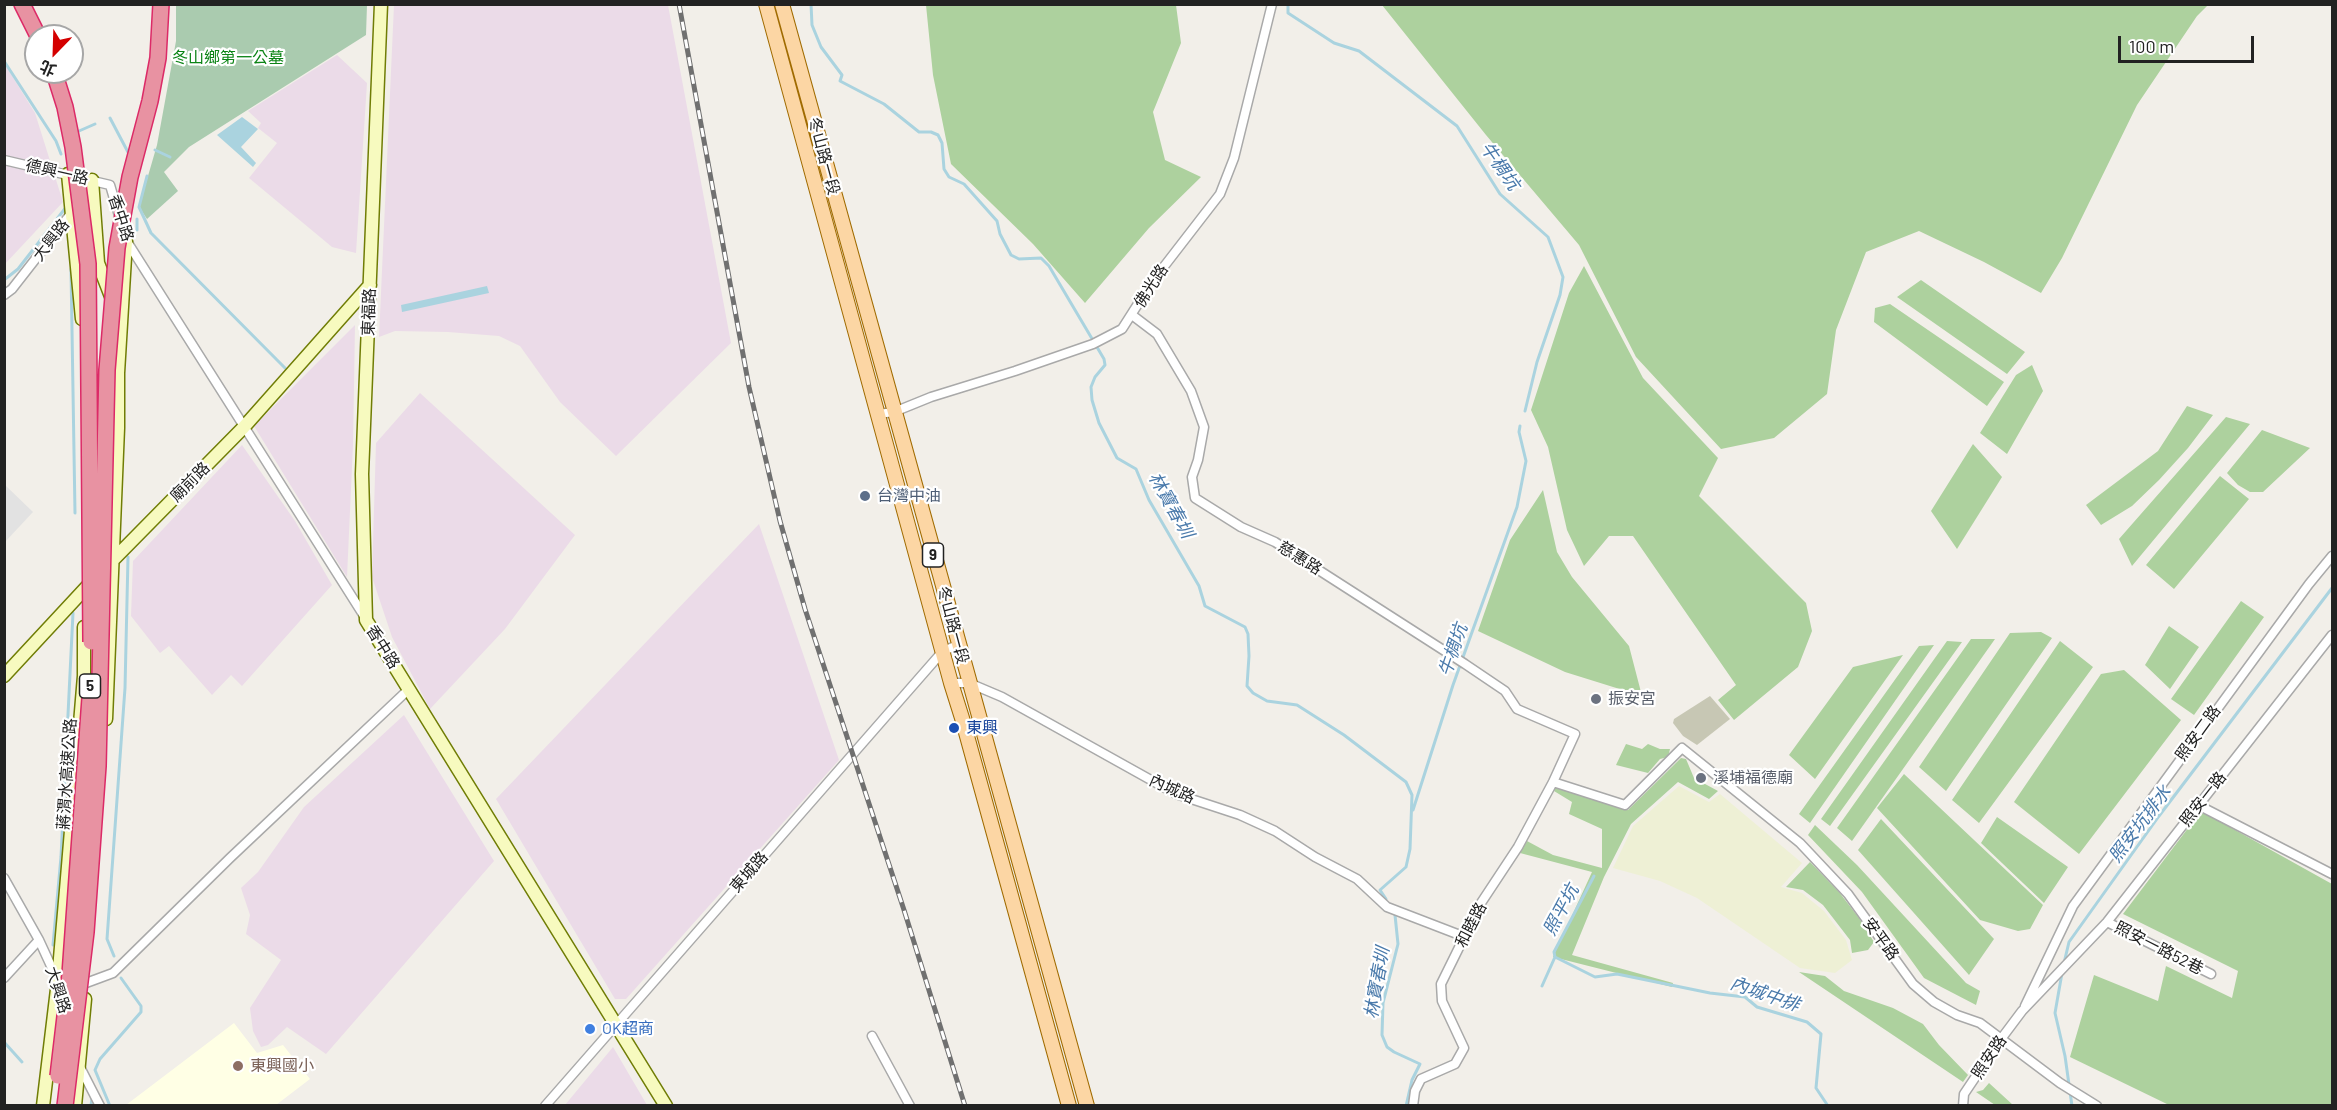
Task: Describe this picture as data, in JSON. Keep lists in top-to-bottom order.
{
  "streets": {
    "highway": ["5", "蔣渭水高速公路"],
    "main road": [
      "冬山路一段",
      "香中路",
      "東福路",
      "廟前路",
      "9"
    ],
    "street": [
      "德興一路",
      "大興路",
      "佛光路",
      "慈惠路",
      "照安二路",
      "內城路",
      "照安一路",
      "東城路",
      "和睦路",
      "安平路",
      "照安一路52巷",
      "照安路"
    ]
  },
  "crossings": [
    ["冬山路一段", "佛光路"],
    ["冬山路一段", "內城路"],
    ["冬山路一段", "東城路"],
    ["德興一路", "香中路"],
    ["德興一路", "大興路"],
    ["香中路", "東福路"],
    ["香中路", "廟前路"],
    ["香中路", "東城路"],
    ["佛光路", "慈惠路"],
    ["東福路", "廟前路"],
    ["慈惠路", "和睦路"],
    ["照安二路", "照安一路"],
    ["照安二路", "照安路"],
    ["內城路", "和睦路"],
    ["照安一路", "照安一路52巷"],
    ["照安一路", "照安路"],
    ["和睦路", "安平路"],
    ["安平路", "照安路"]
  ],
  "water": [
    "牛椆坑",
    "林寶春圳",
    "照安坑排水",
    "照平坑",
    "內城中排"
  ],
  "parks": ["冬山鄉第一公墓"],
  "places": [
    "台灣中油",
    "振安宮",
    "東興",
    "溪埔福德廟",
    "OK超商",
    "東興國小"
  ],
  "scale_bar": "100 m",
  "north": "bottom left"
}
